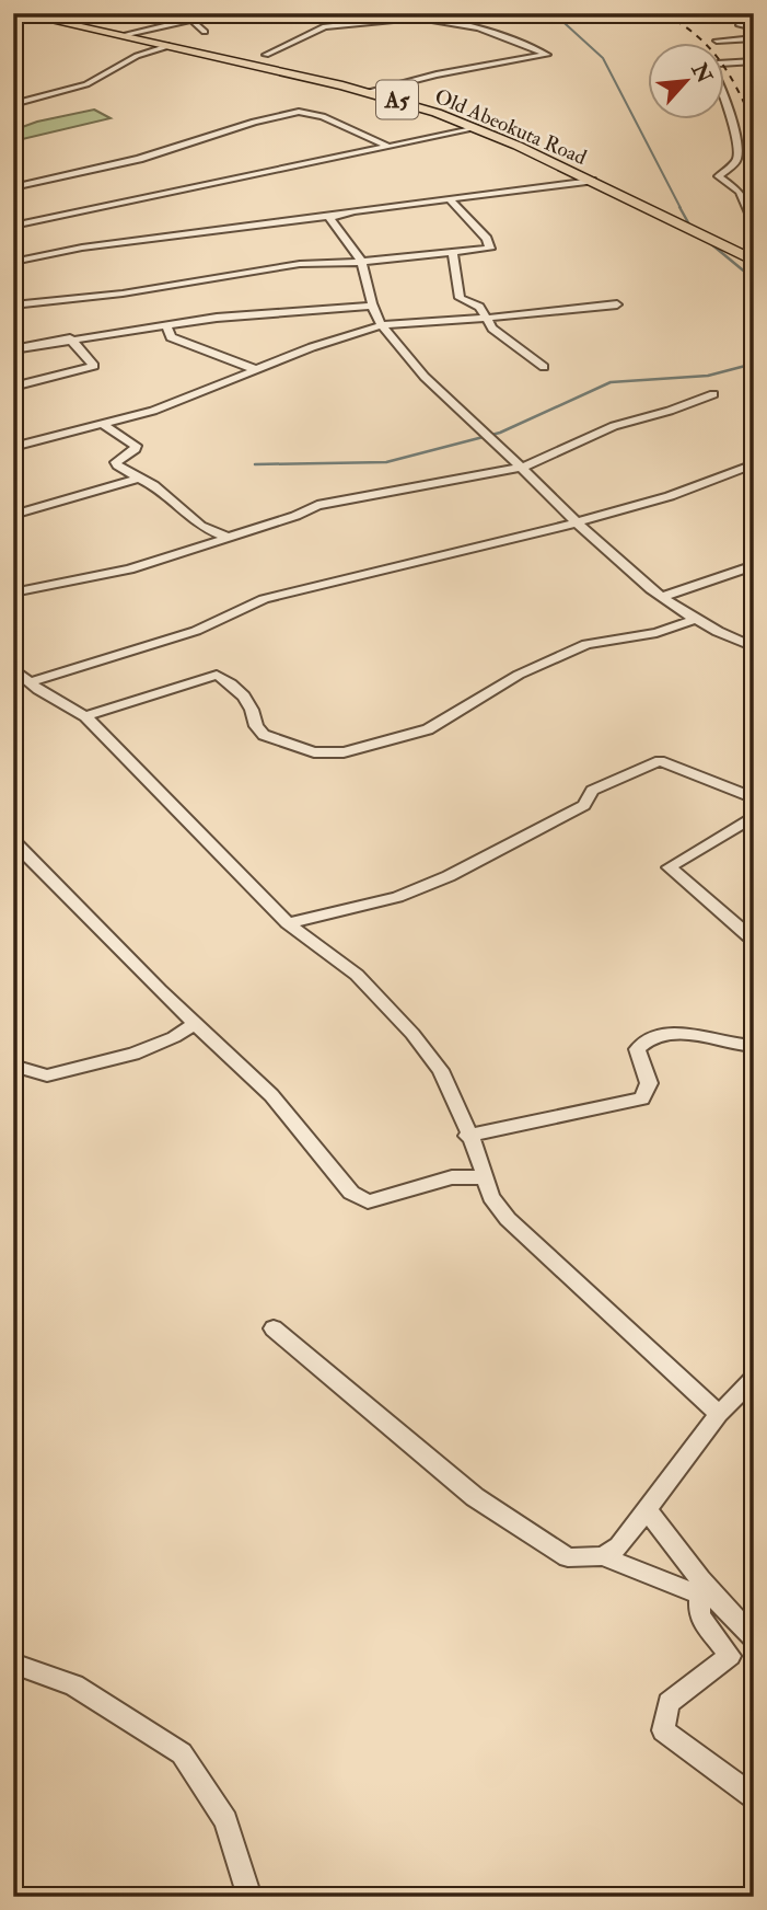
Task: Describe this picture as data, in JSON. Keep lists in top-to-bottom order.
{
  "streets": {
    "highway": ["A5", "Old Abeokuta Road"]
  },
  "north": "top right"
}
